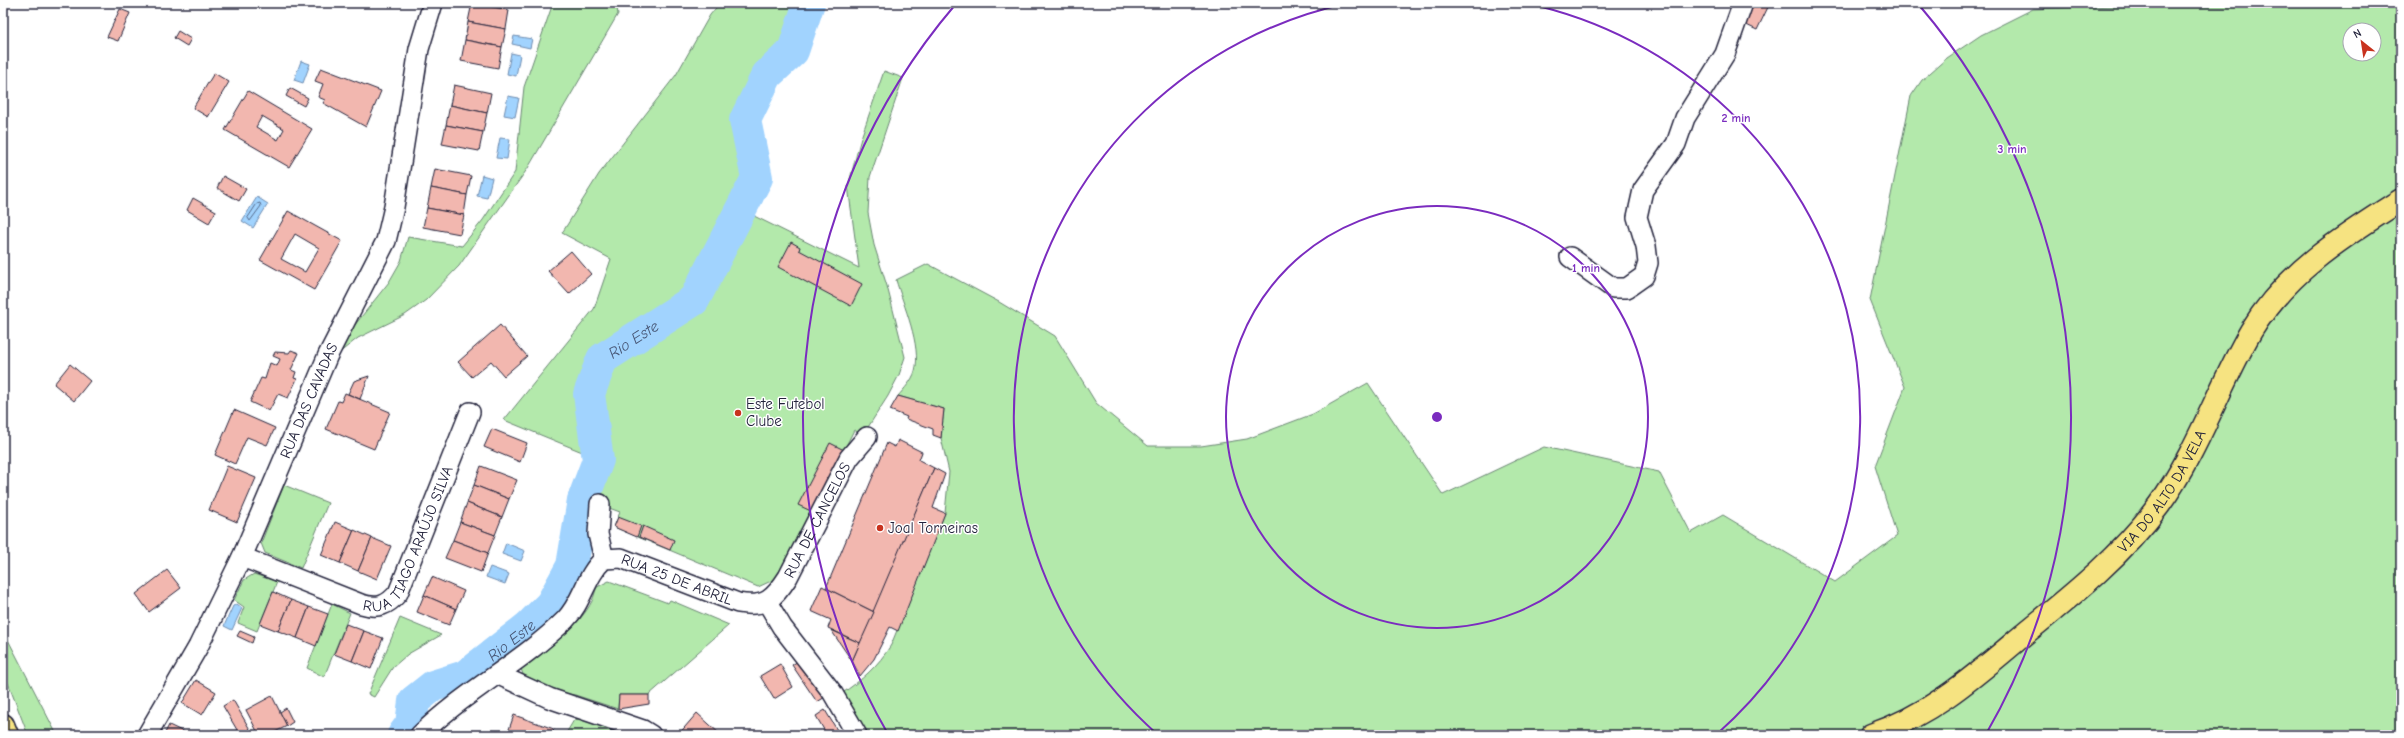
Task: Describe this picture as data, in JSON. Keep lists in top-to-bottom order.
{
  "streets": {
    "main road": ["VIA DO ALTO DA VELA"],
    "street": [
      "RUA DAS CAVADAS",
      "RUA DE CANCELOS",
      "RUA TIAGO ARAÚJO SILVA",
      "RUA 25 DE ABRIL"
    ]
  },
  "crossings": [
    ["RUA DAS CAVADAS", "RUA TIAGO ARAÚJO SILVA"],
    ["RUA DE CANCELOS", "RUA 25 DE ABRIL"]
  ],
  "water": ["Rio Este"],
  "places": ["Este Futebol Clube", "Joal Torneiras"],
  "north": "top left",
  "rings": ["2 min", "3 min", "1 min"]
}
